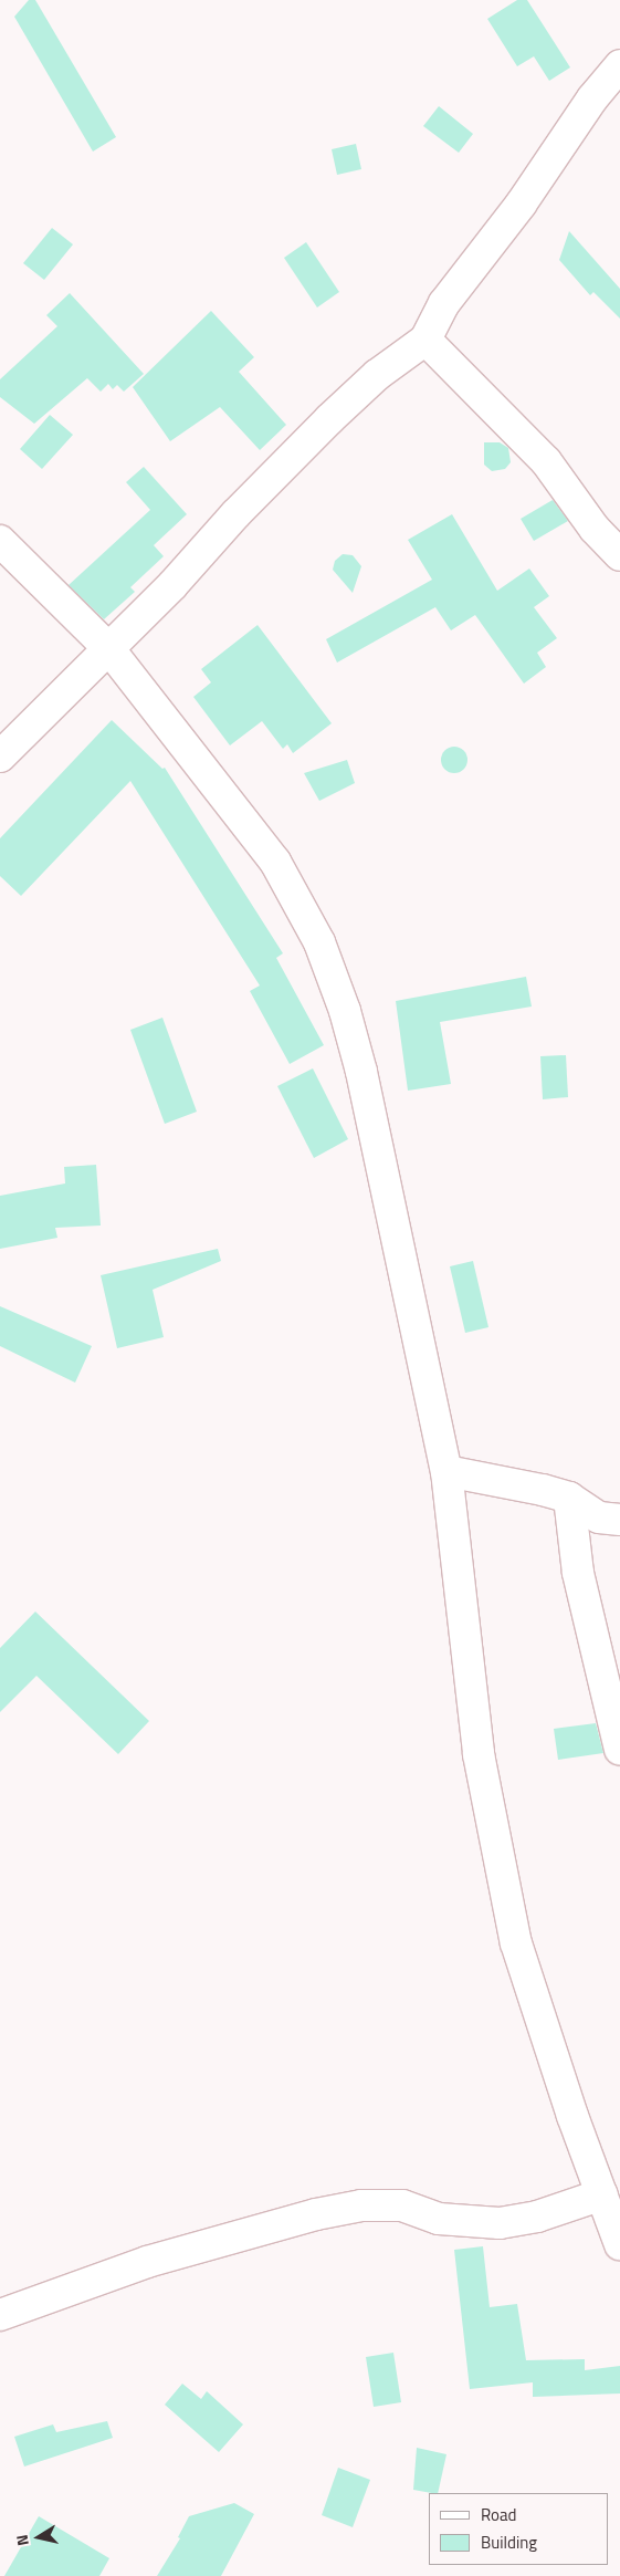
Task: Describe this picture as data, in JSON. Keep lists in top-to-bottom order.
{
  "legend": ["Road", "Building"],
  "north": "left"
}
